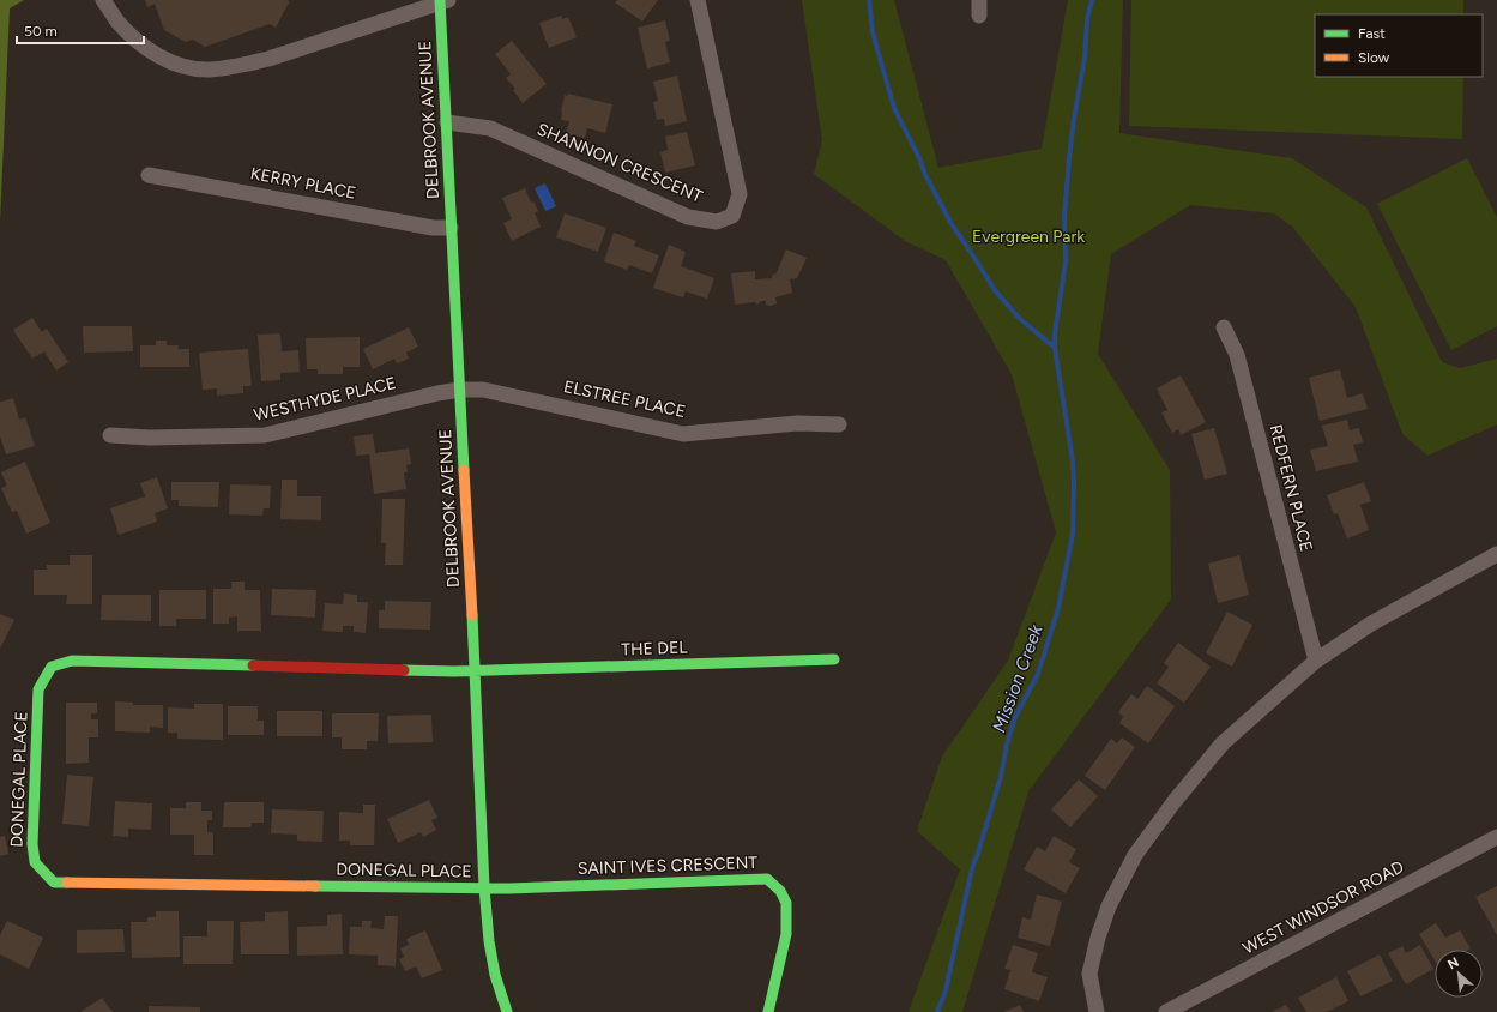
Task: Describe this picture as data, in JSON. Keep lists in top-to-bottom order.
{
  "streets": {
    "street": [
      "DELBROOK AVENUE",
      "SHANNON CRESCENT",
      "KERRY PLACE",
      "WESTHYDE PLACE",
      "ELSTREE PLACE",
      "REDFERN PLACE",
      "THE DEL",
      "DONEGAL PLACE",
      "SAINT IVES CRESCENT",
      "WEST WINDSOR ROAD"
    ]
  },
  "crossings": [
    ["DELBROOK AVENUE", "SHANNON CRESCENT"],
    ["DELBROOK AVENUE", "KERRY PLACE"],
    ["DELBROOK AVENUE", "WESTHYDE PLACE"],
    ["DELBROOK AVENUE", "ELSTREE PLACE"],
    ["DELBROOK AVENUE", "THE DEL"],
    ["DELBROOK AVENUE", "DONEGAL PLACE"],
    ["DELBROOK AVENUE", "SAINT IVES CRESCENT"],
    ["WESTHYDE PLACE", "ELSTREE PLACE"],
    ["THE DEL", "DONEGAL PLACE"],
    ["DONEGAL PLACE", "SAINT IVES CRESCENT"]
  ],
  "water": ["Mission Creek"],
  "parks": ["Evergreen Park"],
  "legend": ["Fast", "Slow"],
  "scale_bar": "50 m",
  "north": "top left"
}
